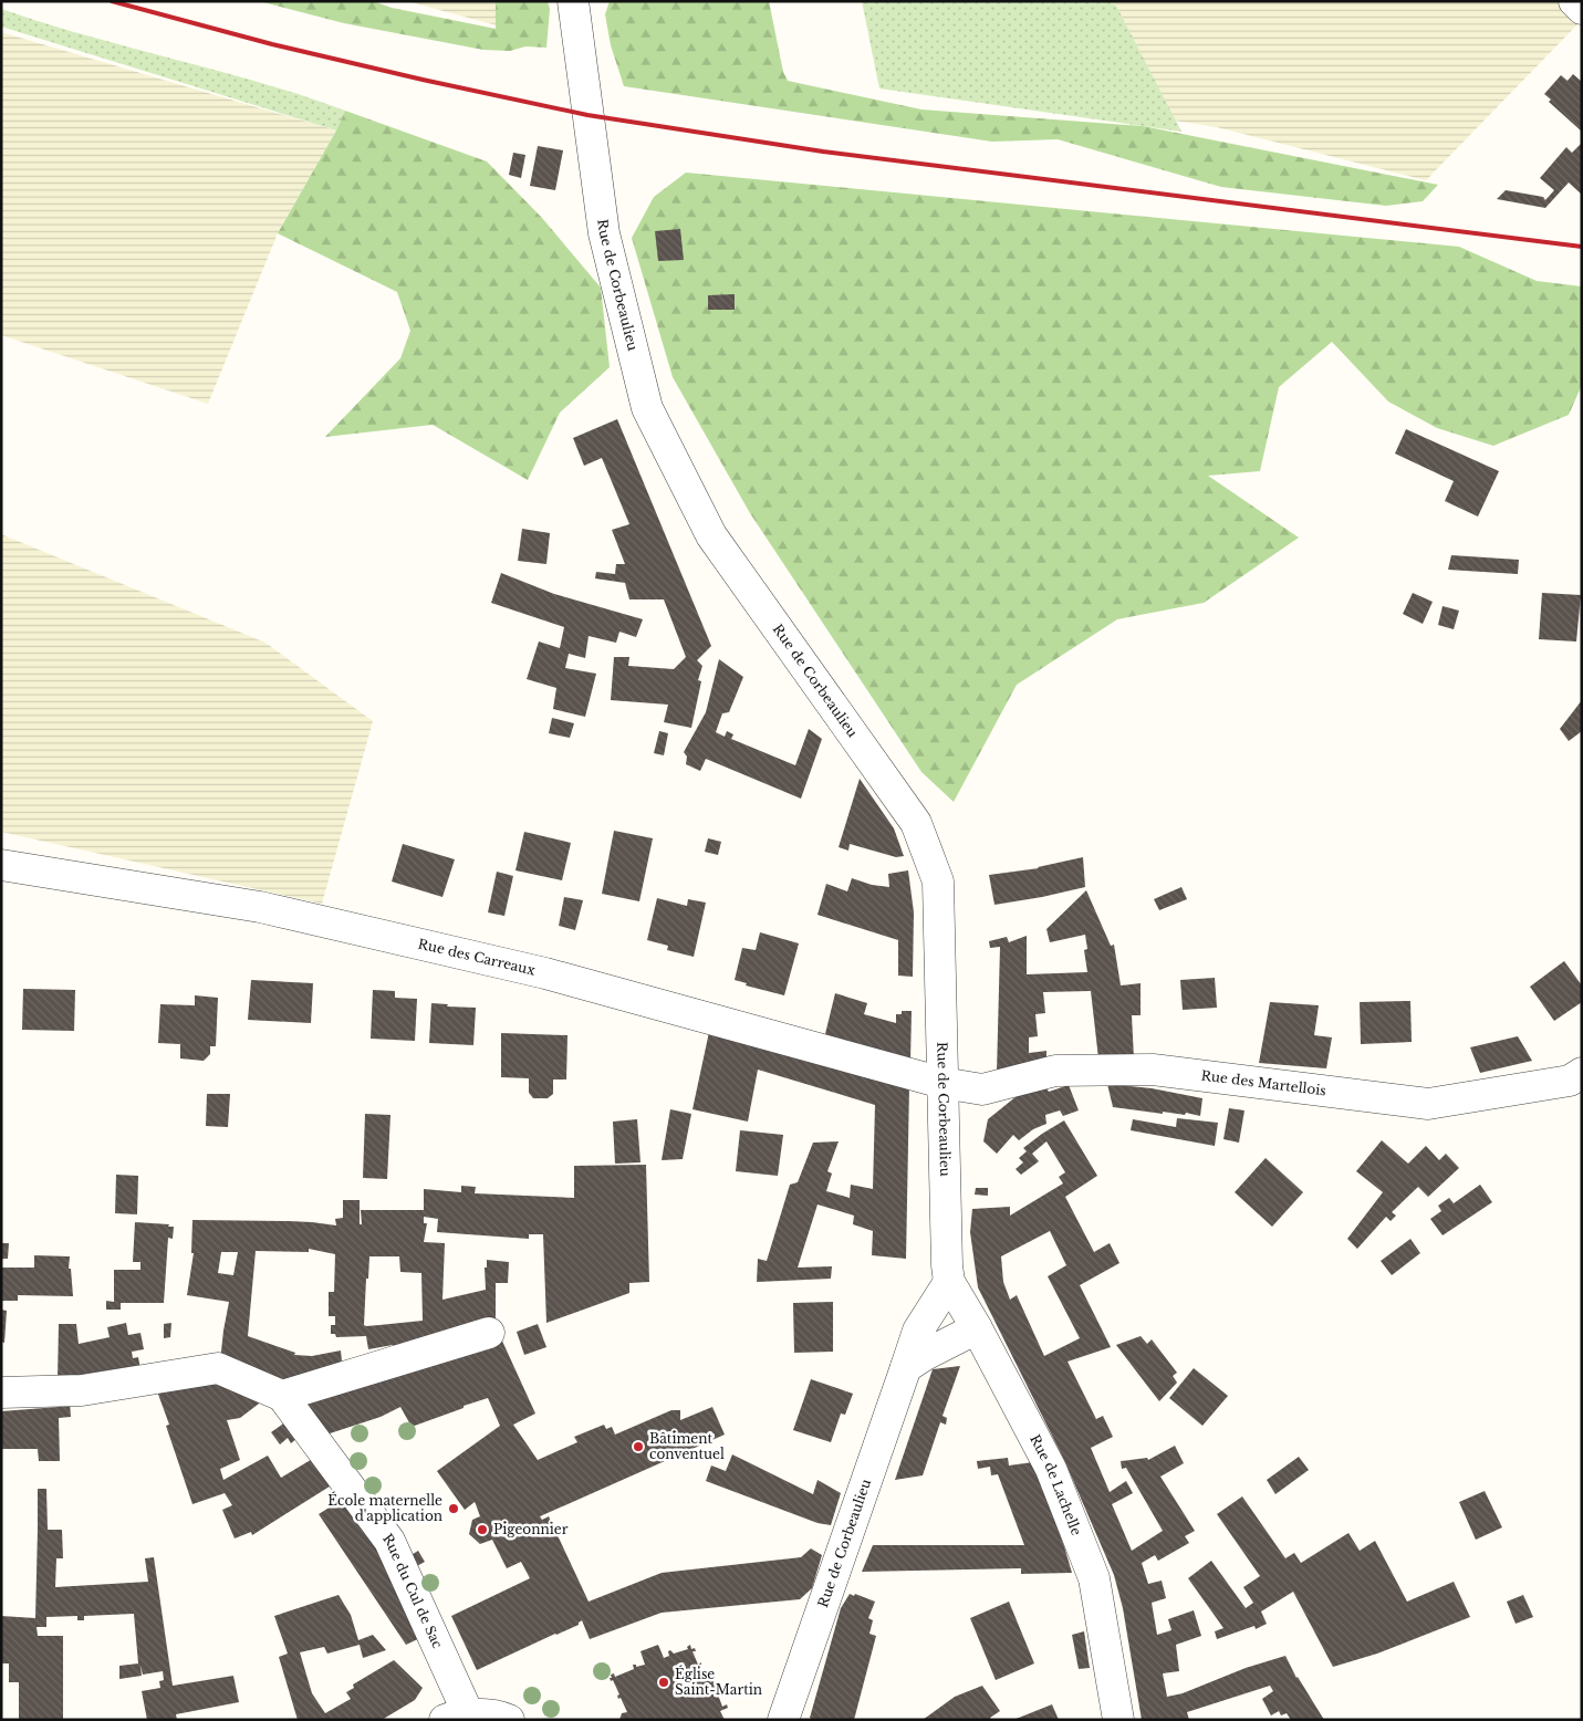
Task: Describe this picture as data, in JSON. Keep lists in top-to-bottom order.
{
  "streets": {
    "street": [
      "Rue de Corbeaulieu",
      "Rue des Carreaux",
      "Rue des Martellois",
      "Rue de Lachelle",
      "Rue du Cul de Sac"
    ]
  },
  "crossings": [
    ["Rue de Corbeaulieu", "Rue des Carreaux"],
    ["Rue de Corbeaulieu", "Rue des Martellois"],
    ["Rue de Corbeaulieu", "Rue de Lachelle"],
    ["Rue des Carreaux", "Rue des Martellois"]
  ],
  "places": [
    "Bâtiment conventuel",
    "École maternelle d'application",
    "Pigeonnier",
    "Église Saint-Martin"
  ]
}
